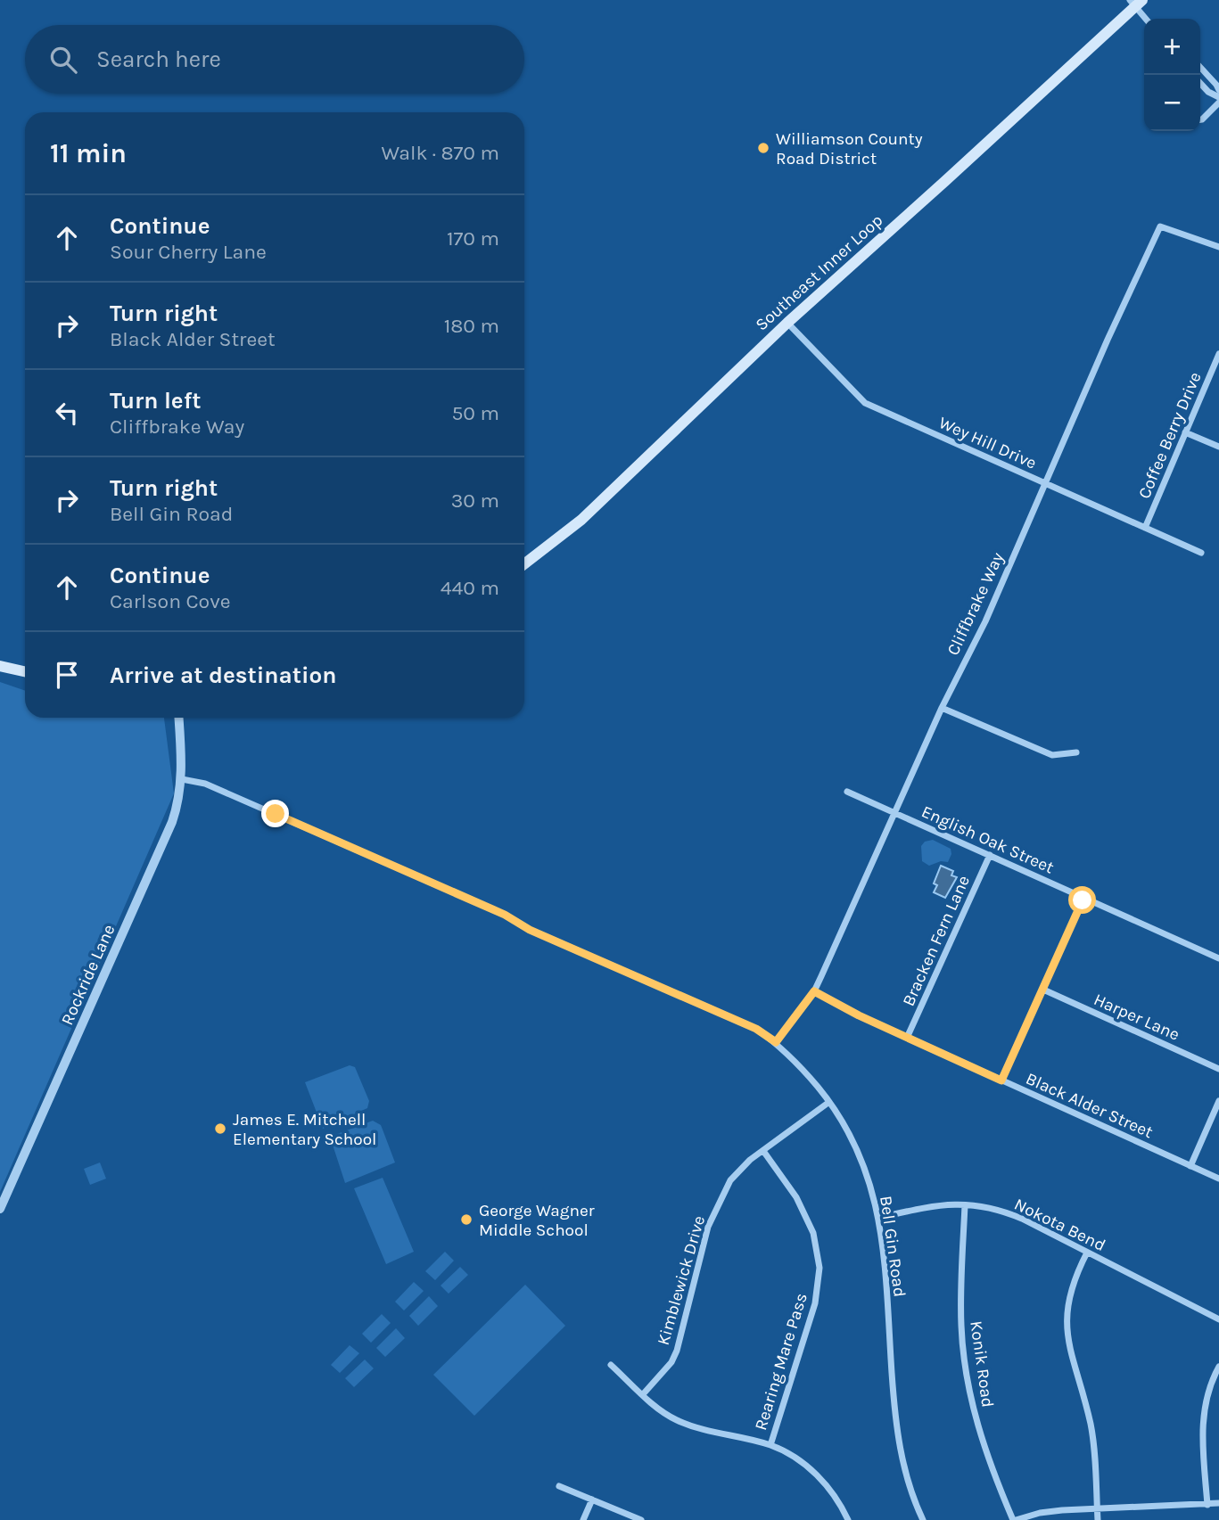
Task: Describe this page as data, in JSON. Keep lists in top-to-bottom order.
{
  "streets": {
    "main road": ["Southeast Inner Loop"],
    "street": [
      "Coffee Berry Drive",
      "Wey Hill Drive",
      "Cliffbrake Way",
      "English Oak Street",
      "Bracken Fern Lane",
      "Rockride Lane",
      "Harper Lane",
      "Black Alder Street",
      "Nokota Bend",
      "Bell Gin Road",
      "Kimblewick Drive",
      "Rearing Mare Pass",
      "Konik Road"
    ]
  },
  "crossings": [
    ["Southeast Inner Loop", "Wey Hill Drive"],
    ["Coffee Berry Drive", "Wey Hill Drive"],
    ["Wey Hill Drive", "Cliffbrake Way"],
    ["Cliffbrake Way", "English Oak Street"],
    ["Cliffbrake Way", "Black Alder Street"],
    ["Cliffbrake Way", "Bell Gin Road"],
    ["English Oak Street", "Bracken Fern Lane"],
    ["Bracken Fern Lane", "Black Alder Street"],
    ["Rockride Lane", "Bell Gin Road"],
    ["Nokota Bend", "Bell Gin Road"],
    ["Nokota Bend", "Konik Road"],
    ["Bell Gin Road", "Kimblewick Drive"],
    ["Kimblewick Drive", "Rearing Mare Pass"]
  ],
  "places": ["Williamson County Road District", "James E. Mitchell Elementary School", "George Wagner Middle School"],
  "page": {
    "map_buttons": ["+", "−"],
    "search": "Search here",
    "heading": ["11 min", "Walk · 870 m"],
    "list": [
      ["Continue", "Sour Cherry Lane", "170 m"],
      ["Turn right", "Black Alder Street", "180 m"],
      ["Turn left", "Cliffbrake Way", "50 m"],
      ["Turn right", "Bell Gin Road", "30 m"],
      ["Continue", "Carlson Cove", "440 m"],
      "Arrive at destination"
    ]
  }
}
